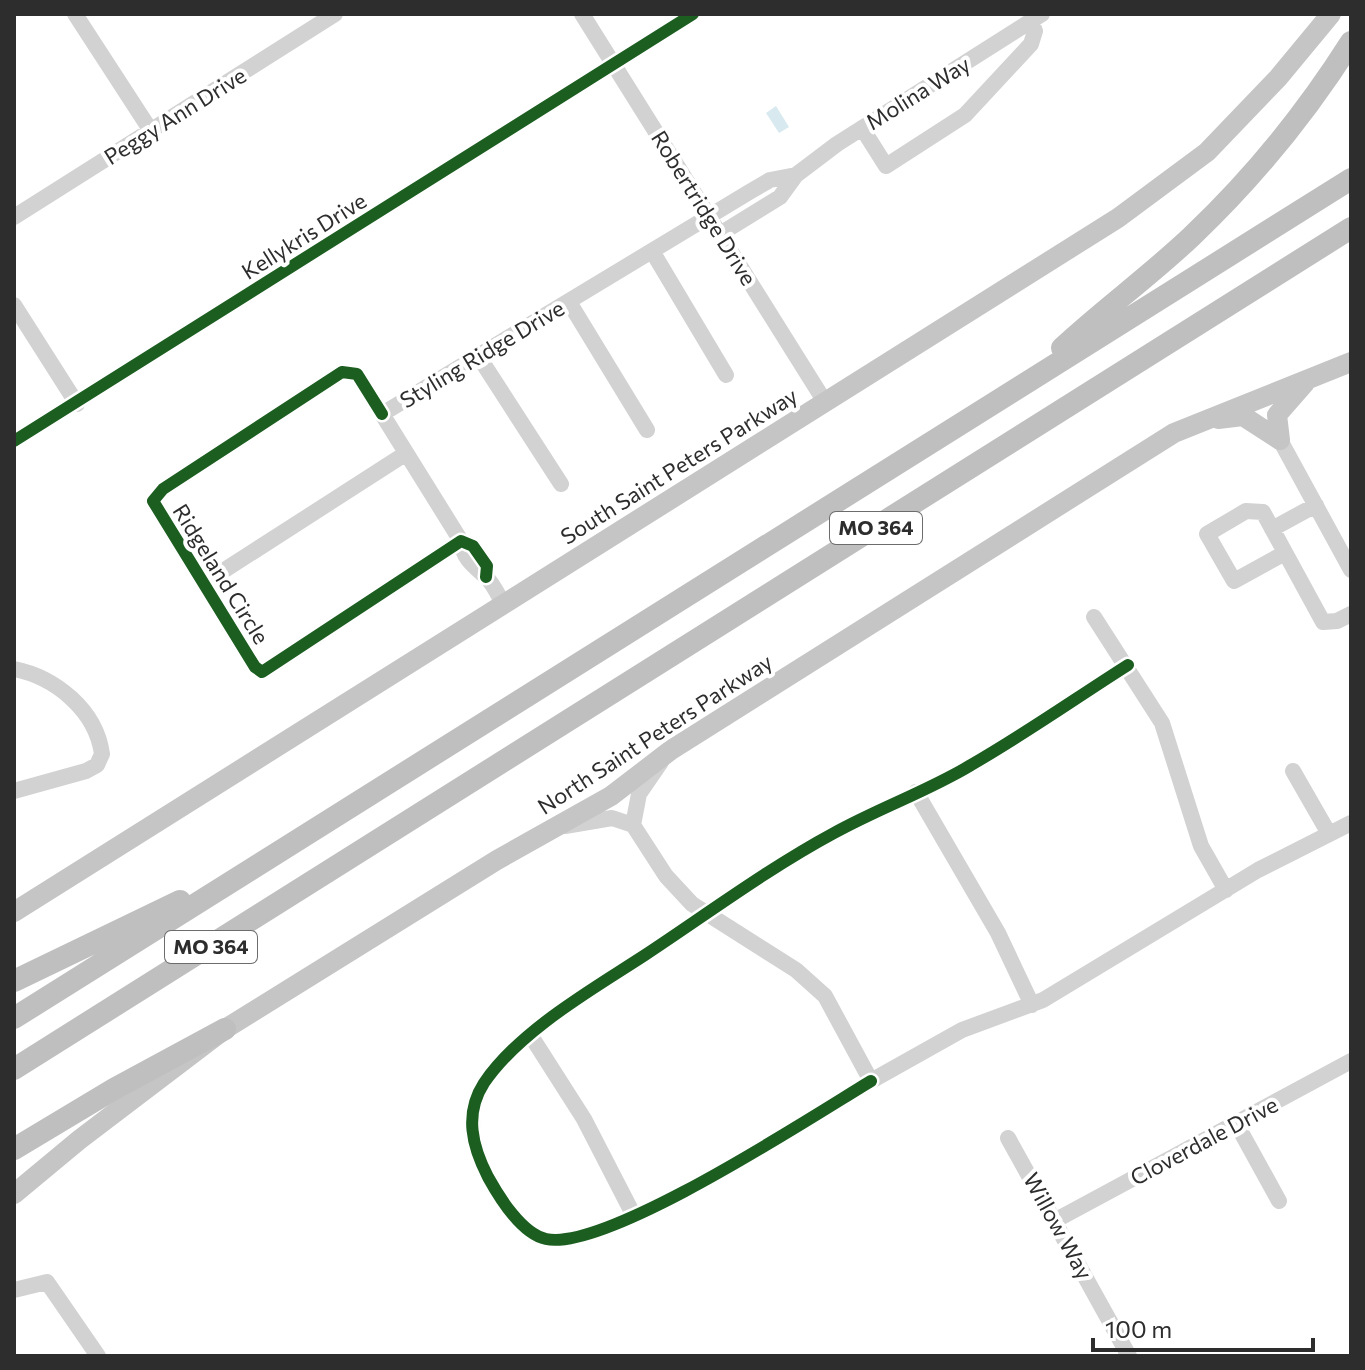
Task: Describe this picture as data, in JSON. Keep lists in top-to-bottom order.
{
  "streets": {
    "highway": ["MO 364"],
    "main road": ["South Saint Peters Parkway", "North Saint Peters Parkway"],
    "street": [
      "Molina Way",
      "Peggy Ann Drive",
      "Robertridge Drive",
      "Kellykris Drive",
      "Styling Ridge Drive",
      "Ridgeland Circle",
      "Cloverdale Drive",
      "Willow Way"
    ]
  },
  "crossings": [
    ["Molina Way", "Robertridge Drive"],
    ["Molina Way", "Styling Ridge Drive"],
    ["Robertridge Drive", "Kellykris Drive"],
    ["Robertridge Drive", "Styling Ridge Drive"],
    ["Robertridge Drive", "South Saint Peters Parkway"],
    ["Styling Ridge Drive", "South Saint Peters Parkway"],
    ["Styling Ridge Drive", "Ridgeland Circle"],
    ["Cloverdale Drive", "Willow Way"]
  ],
  "scale_bar": "100 m"
}
